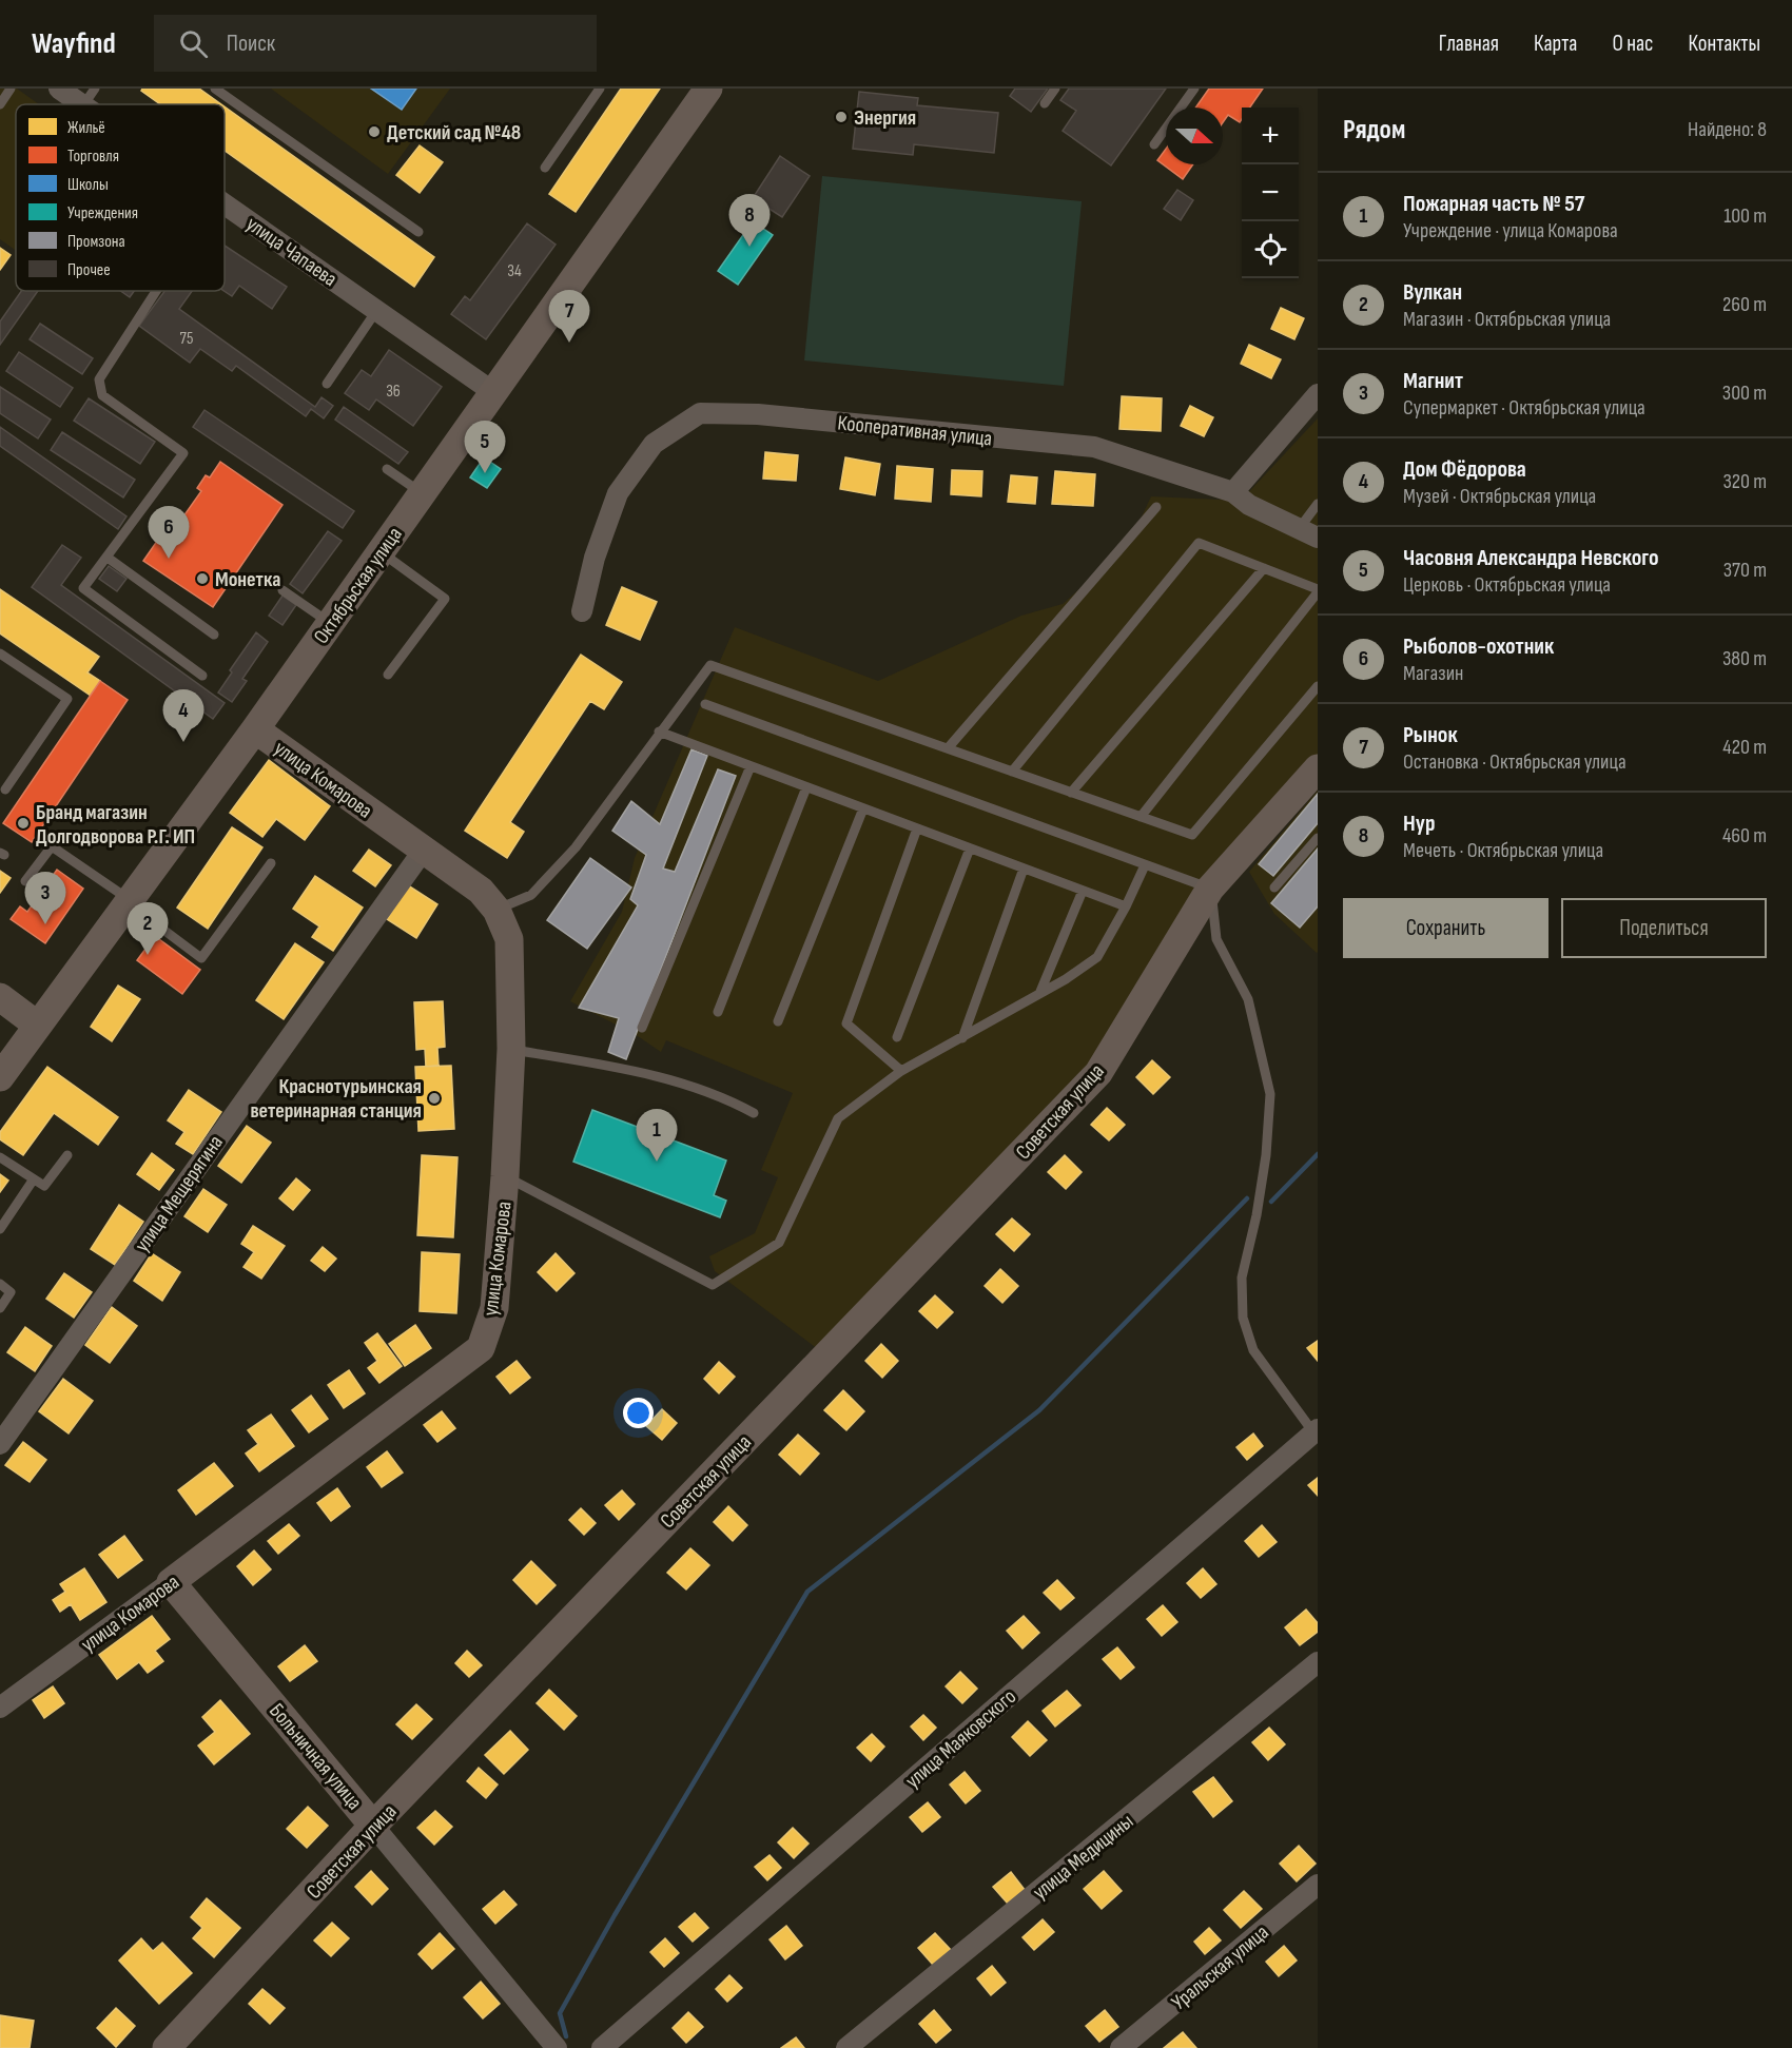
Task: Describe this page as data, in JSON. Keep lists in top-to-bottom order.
{
  "streets": {
    "main road": [
      "Октябрьская улица",
      "улица Комарова",
      "Советская улица",
      "Больничная улица"
    ],
    "street": [
      "улица Чапаева",
      "Кооперативная улица",
      "улица Мещерягина",
      "улица Маяковского",
      "улица Медицины",
      "Уральская улица"
    ]
  },
  "crossings": [
    ["улица Чапаева", "Октябрьская улица"],
    ["Октябрьская улица", "улица Комарова"],
    ["улица Комарова", "улица Мещерягина"],
    ["улица Комарова", "Больничная улица"],
    ["Советская улица", "Больничная улица"]
  ],
  "places": [
    "Энергия",
    "Детский сад №48",
    "Монетка",
    "Бранд магазин Долгодворова Р.Г. ИП",
    "Краснотурьинская ветеринарная станция"
  ],
  "house_numbers": ["34", "75", "36"],
  "legend": [
    "Жильё",
    "Торговля",
    "Школы",
    "Учреждения",
    "Промзона",
    "Прочее"
  ],
  "north": "right",
  "page": {
    "header": "Wayfind",
    "search": "Поиск",
    "nav": [
      "Главная",
      "Карта",
      "О нас",
      "Контакты"
    ],
    "heading": ["Рядом", "Найдено: 8"],
    "map_buttons": ["+", "−"],
    "list": [
      {
        "mark": "1",
        "name": "Пожарная часть № 57",
        "note": "Учреждение · улица Комарова",
        "value": "100 m"
      },
      {
        "mark": "2",
        "name": "Вулкан",
        "note": "Магазин · Октябрьская улица",
        "value": "260 m"
      },
      {
        "mark": "3",
        "name": "Магнит",
        "note": "Супермаркет · Октябрьская улица",
        "value": "300 m"
      },
      {
        "mark": "4",
        "name": "Дом Фёдорова",
        "note": "Музей · Октябрьская улица",
        "value": "320 m"
      },
      {
        "mark": "5",
        "name": "Часовня Александра Невского",
        "note": "Церковь · Октябрьская улица",
        "value": "370 m"
      },
      {
        "mark": "6",
        "name": "Рыболов-охотник",
        "note": "Магазин",
        "value": "380 m"
      },
      {
        "mark": "7",
        "name": "Рынок",
        "note": "Остановка · Октябрьская улица",
        "value": "420 m"
      },
      {
        "mark": "8",
        "name": "Нур",
        "note": "Мечеть · Октябрьская улица",
        "value": "460 m"
      }
    ],
    "pins": [
      "8",
      "7",
      "5",
      "6",
      "4",
      "3",
      "2",
      "1"
    ],
    "buttons": ["Сохранить", "Поделиться"]
  }
}
